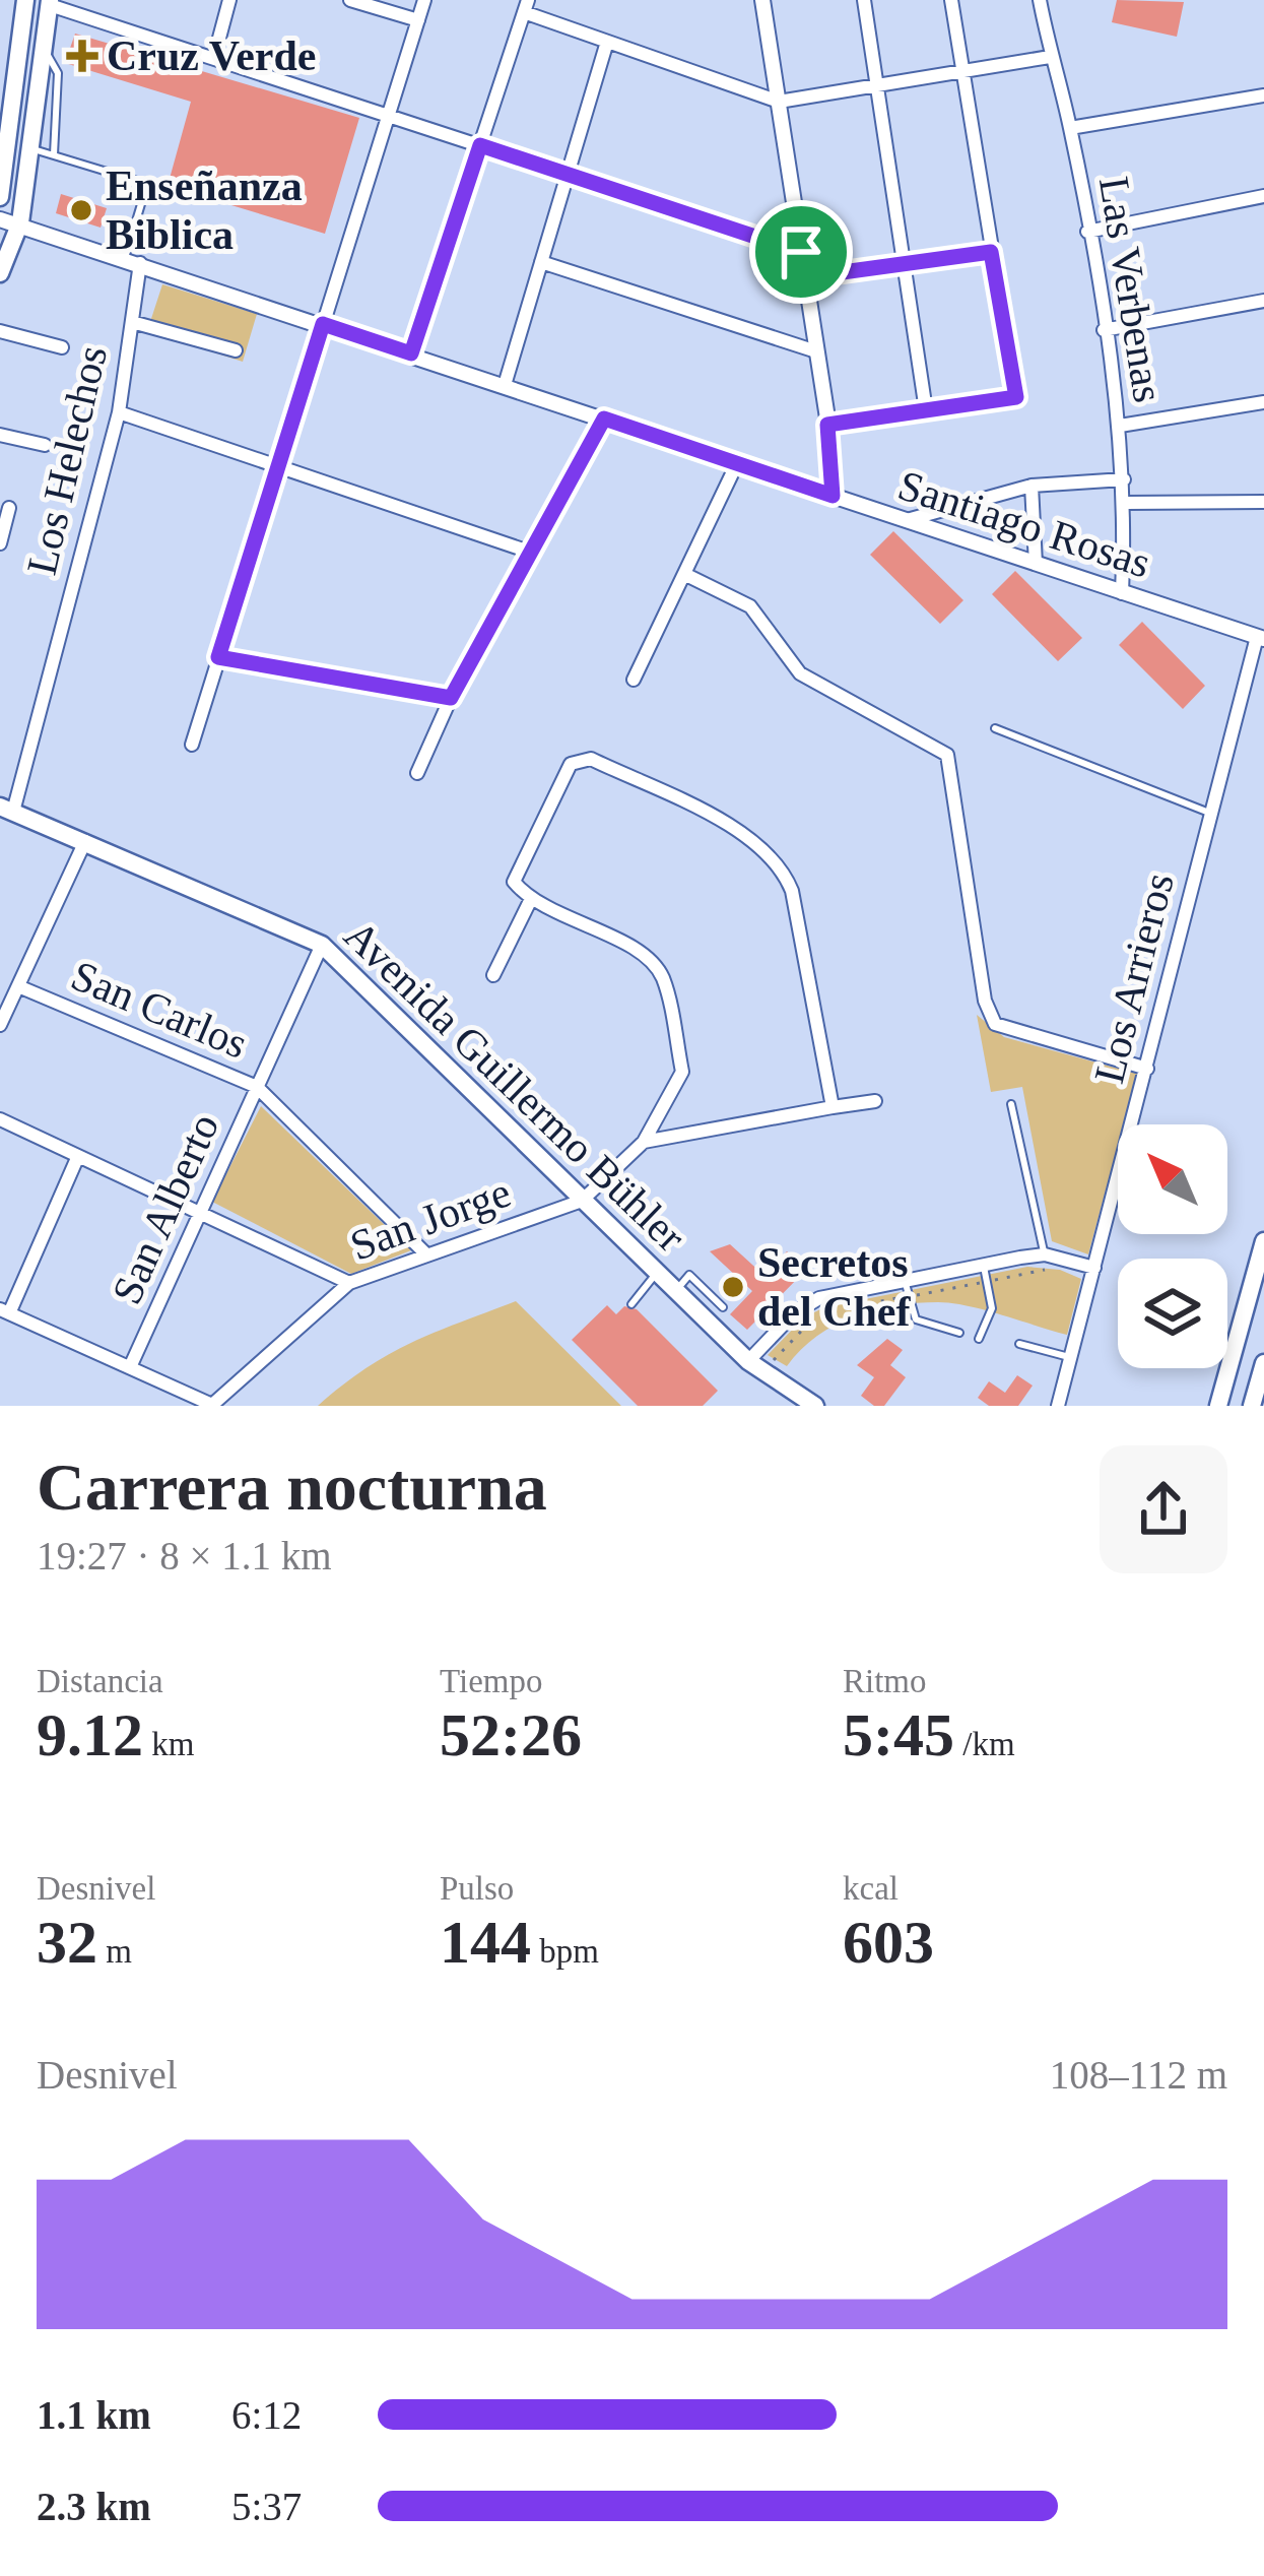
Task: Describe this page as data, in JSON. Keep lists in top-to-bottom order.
{
  "streets": {
    "main road": ["Avenida Guillermo Bühler"],
    "street": [
      "Las Verbenas",
      "Los Helechos",
      "Santiago Rosas",
      "Los Arrieros",
      "San Carlos",
      "San Alberto",
      "San Jorge"
    ]
  },
  "crossings": [
    ["Las Verbenas", "Santiago Rosas"],
    ["Los Helechos", "Santiago Rosas"],
    ["Los Helechos", "Avenida Guillermo Bühler"],
    ["Santiago Rosas", "Los Arrieros"],
    ["San Carlos", "San Alberto"],
    ["San Carlos", "San Jorge"],
    ["Avenida Guillermo Bühler", "San Alberto"],
    ["Avenida Guillermo Bühler", "San Jorge"],
    ["San Alberto", "San Jorge"]
  ],
  "places": {
    "health": ["Cruz Verde"],
    "other": ["Enseñanza Biblica", "Secretos del Chef"]
  },
  "north": "top left",
  "page": {
    "heading": ["Carrera nocturna", "19:27 · 8 × 1.1 km"],
    "stats": [
      ["Distancia", "9.12 km"],
      ["Tiempo", "52:26"],
      ["Ritmo", "5:45 /km"],
      ["Desnivel", "32 m"],
      ["Pulso", "144 bpm"],
      ["kcal", "603"]
    ],
    "chart": ["Desnivel", "108–112 m"],
    "list": [
      {
        "name": "1.1 km",
        "note": "6:12"
      },
      {
        "name": "2.3 km",
        "note": "5:37"
      }
    ]
  }
}
